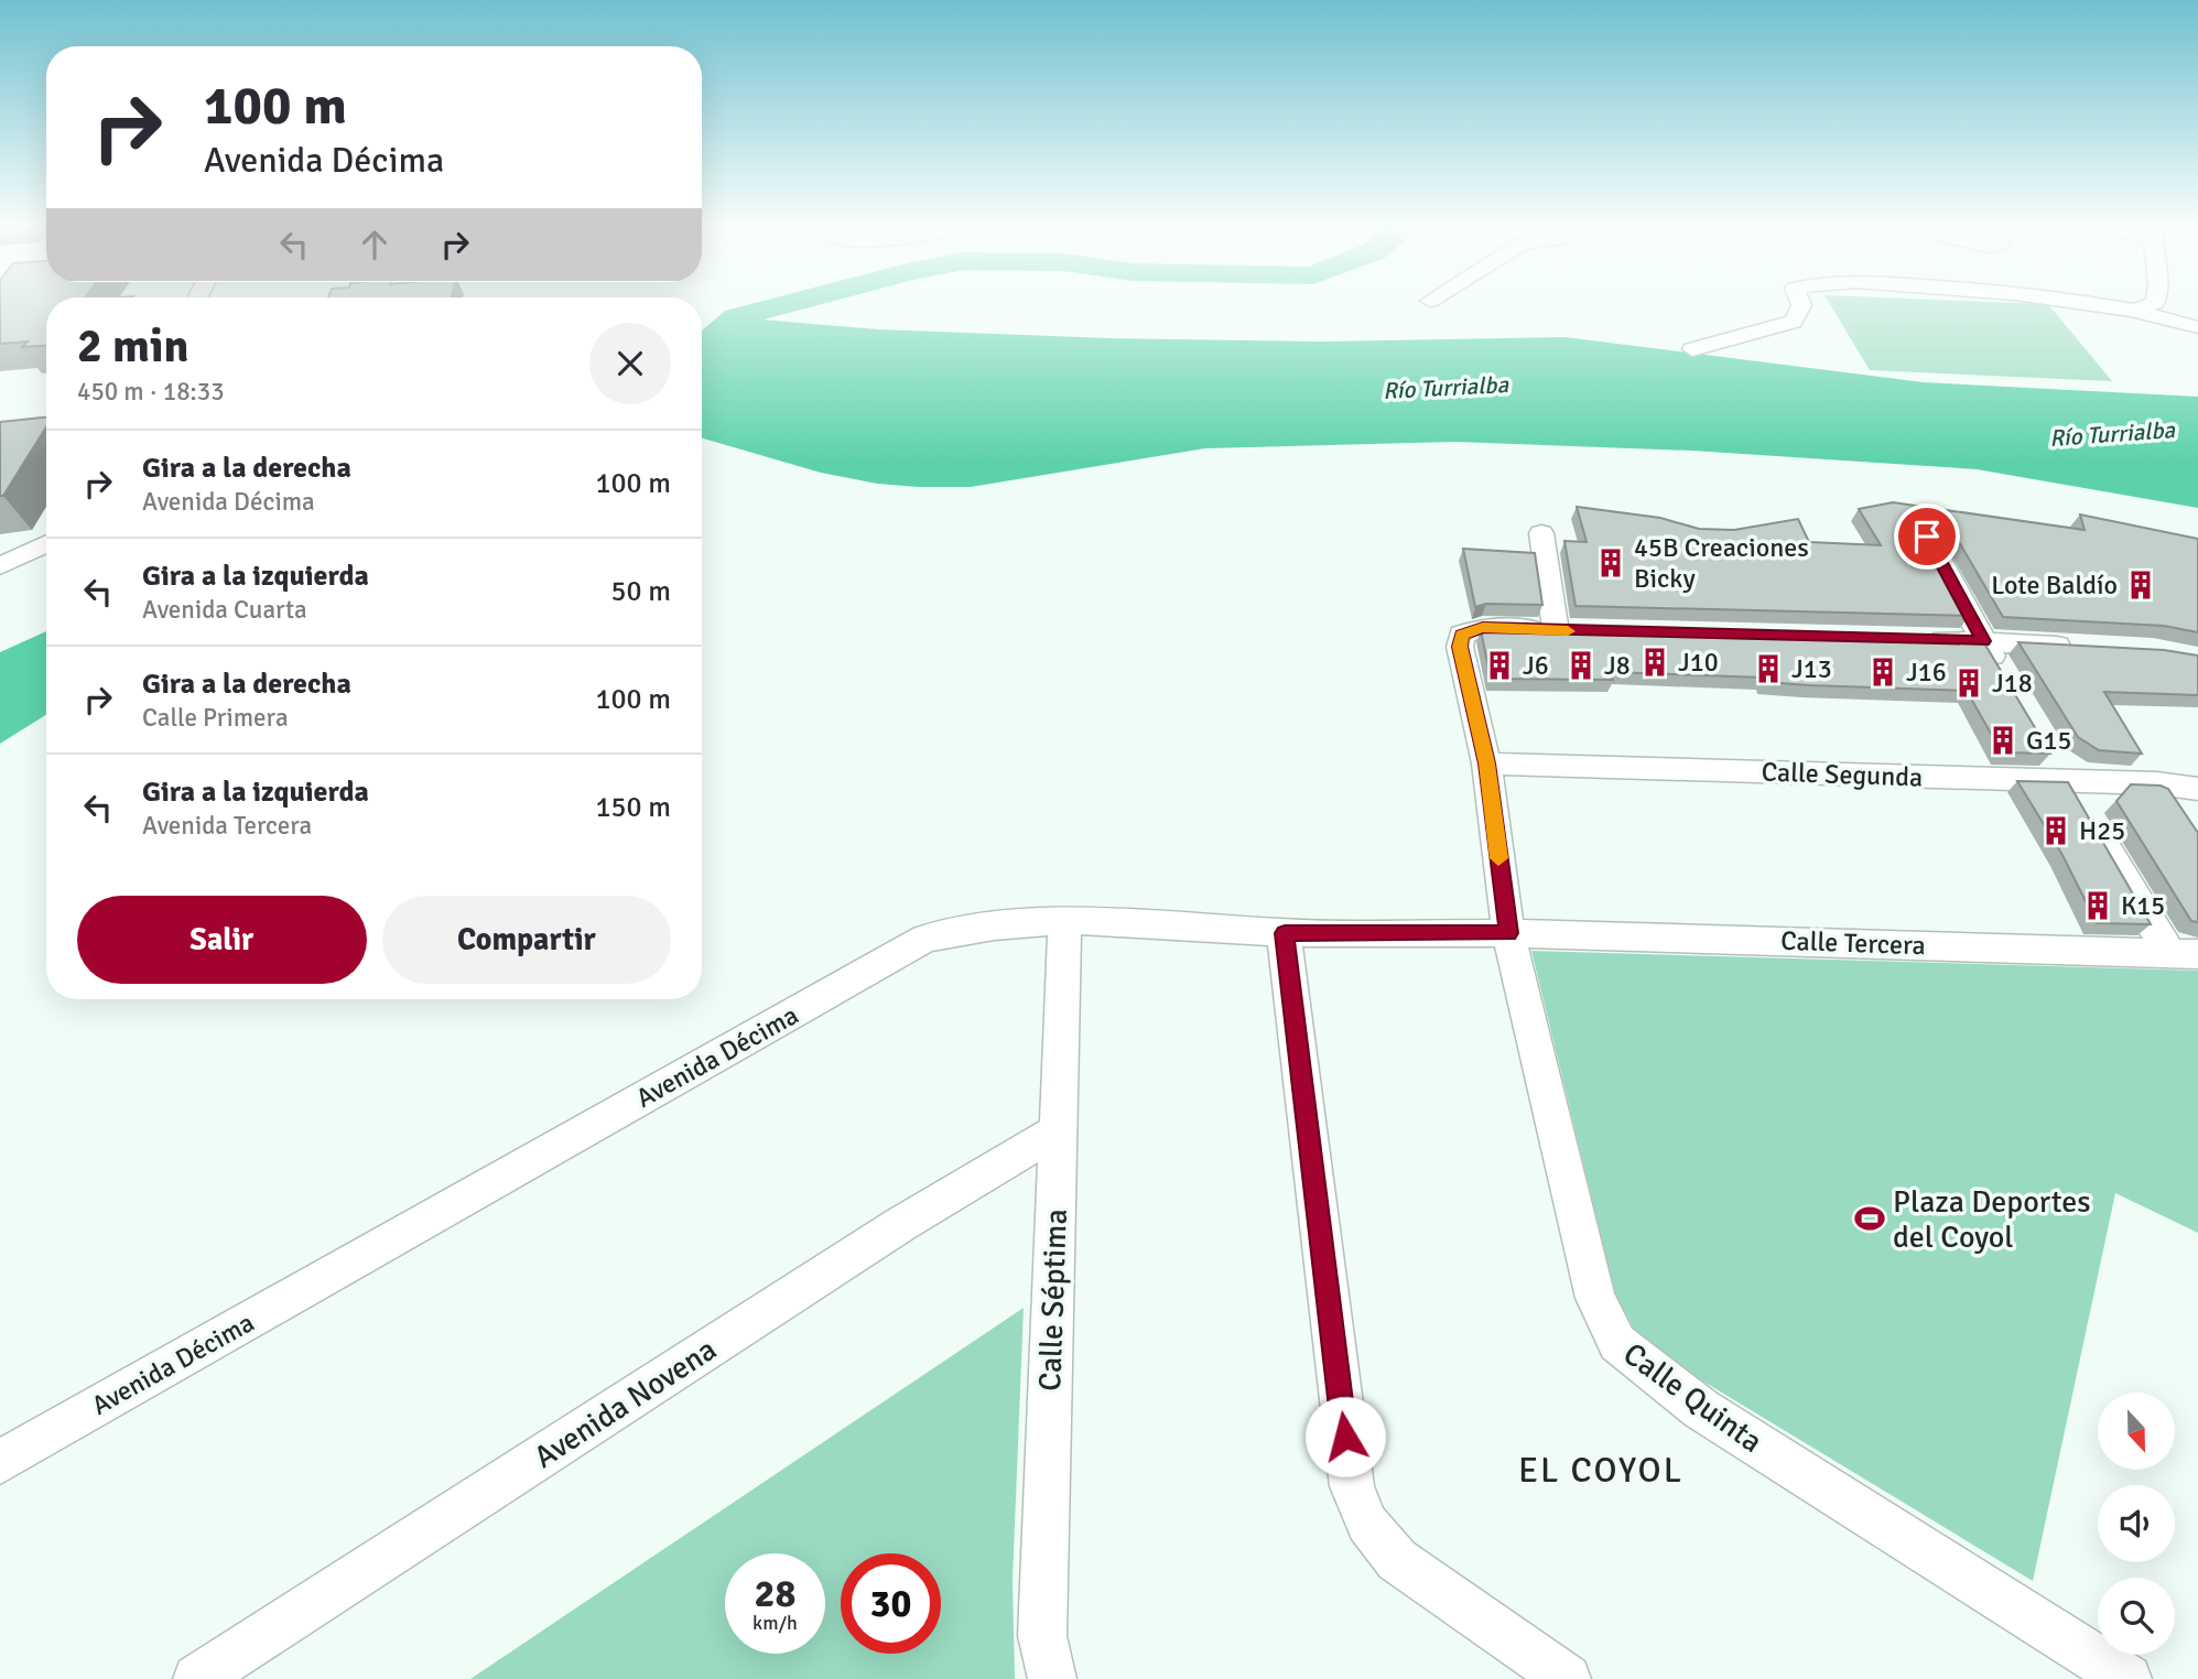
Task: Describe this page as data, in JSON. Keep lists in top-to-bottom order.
{
  "streets": {
    "street": [
      "Calle Segunda",
      "Calle Tercera",
      "Avenida Décima",
      "Calle Séptima",
      "Calle Quinta",
      "Avenida Novena"
    ]
  },
  "crossings": [
    ["Calle Segunda", "Calle Quinta"],
    ["Calle Tercera", "Avenida Décima"],
    ["Calle Tercera", "Calle Quinta"],
    ["Avenida Décima", "Calle Séptima"],
    ["Avenida Décima", "Calle Quinta"],
    ["Calle Séptima", "Avenida Novena"]
  ],
  "districts": ["EL COYOL"],
  "water": ["Río Turrialba"],
  "places": {
    "building": [
      "45B Creaciones Bicky",
      "Lote Baldío",
      "J10",
      "J6",
      "J8",
      "J13",
      "J16",
      "J18",
      "G15",
      "H25",
      "K15"
    ],
    "sports": ["Plaza Deportes del Coyol"]
  },
  "north": "bottom",
  "page": {
    "turn": ["100 m", "Avenida Décima"],
    "heading": ["2 min", "450 m · 18:33"],
    "list": [
      {
        "name": "Gira a la derecha",
        "note": "Avenida Décima",
        "value": "100 m"
      },
      {
        "name": "Gira a la izquierda",
        "note": "Avenida Cuarta",
        "value": "50 m"
      },
      {
        "name": "Gira a la derecha",
        "note": "Calle Primera",
        "value": "100 m"
      },
      {
        "name": "Gira a la izquierda",
        "note": "Avenida Tercera",
        "value": "150 m"
      }
    ],
    "buttons": ["Salir", "Compartir"],
    "speed": "28 km/h",
    "limit": "30"
  }
}
